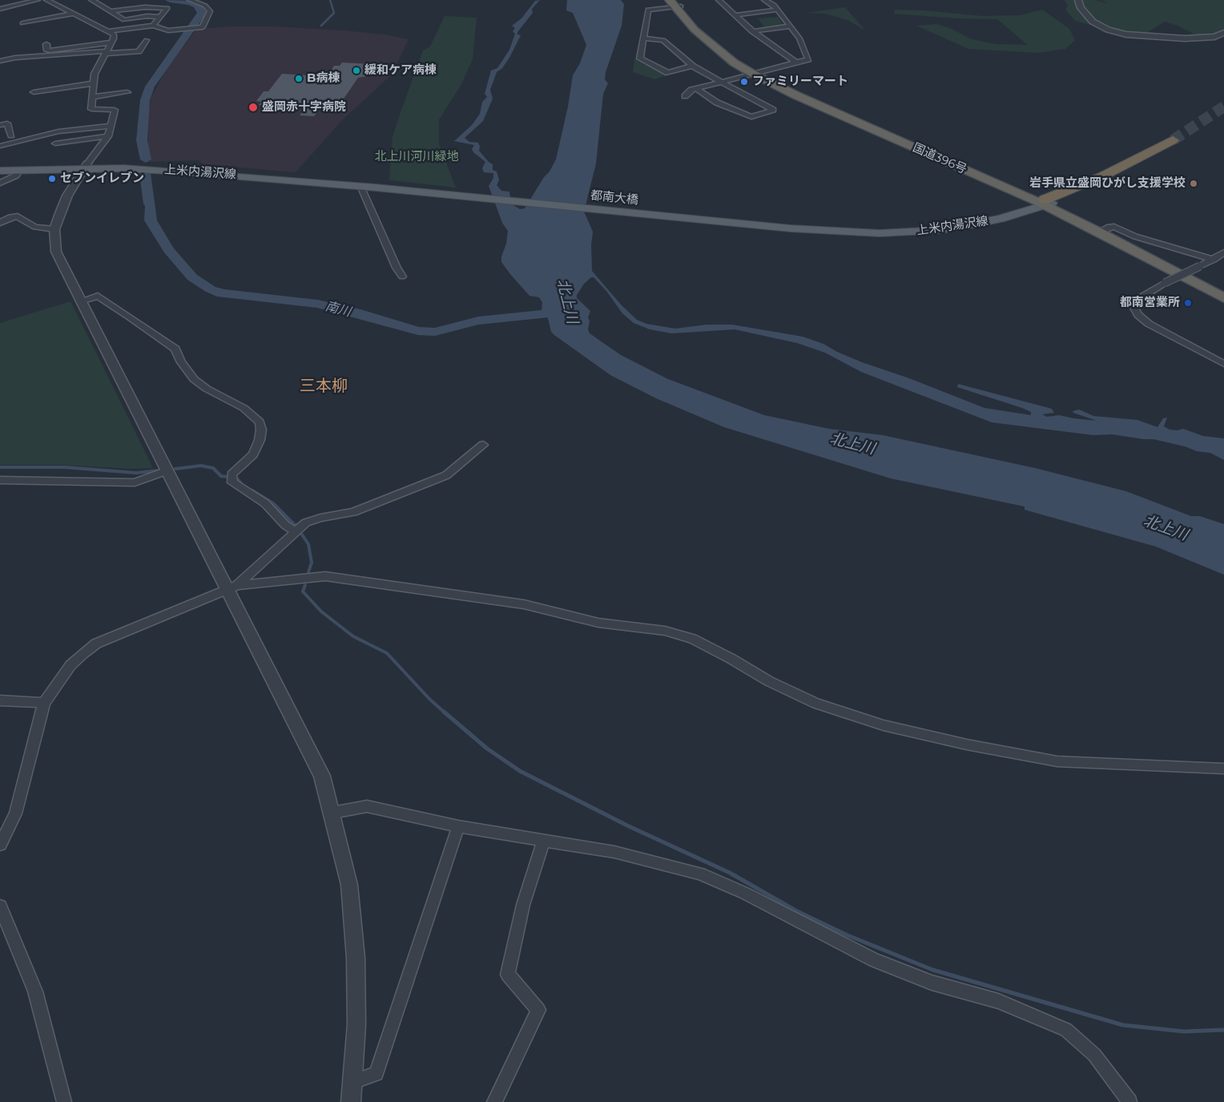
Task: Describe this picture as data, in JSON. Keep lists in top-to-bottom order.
{
  "streets": {
    "highway": ["国道396号"],
    "main road": ["上米内湯沢線", "都南大橋"]
  },
  "crossings": [
    ["国道396号", "上米内湯沢線"],
    ["上米内湯沢線", "都南大橋"]
  ],
  "districts": ["三本柳"],
  "water": ["北上川", "南川"],
  "parks": ["北上川河川緑地"],
  "places": [
    "緩和ケア病棟",
    "B病棟",
    "ファミリーマート",
    "盛岡赤十字病院",
    "セブンイレブン",
    "岩手県立盛岡ひがし支援学校",
    "都南営業所"
  ]
}
